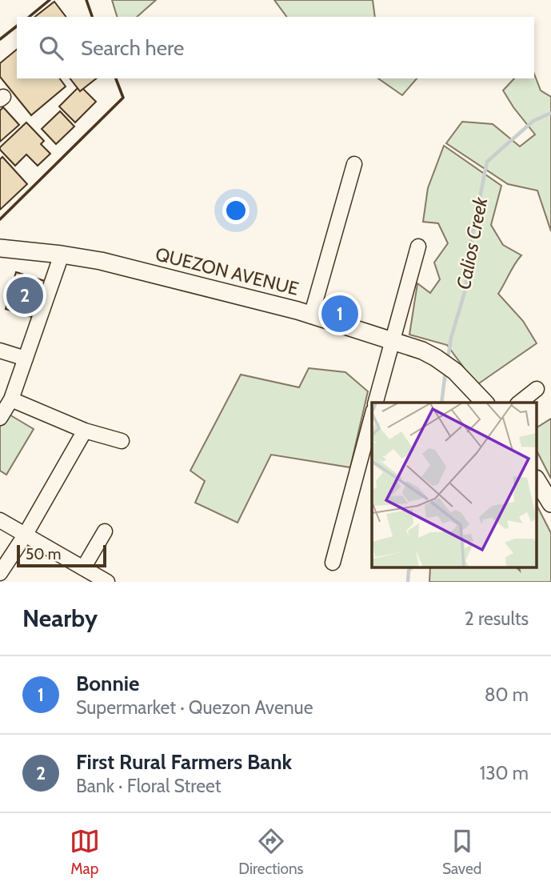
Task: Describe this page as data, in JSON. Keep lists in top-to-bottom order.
{
  "streets": {
    "main road": ["QUEZON AVENUE"]
  },
  "water": ["Calios Creek"],
  "scale_bar": "50 m",
  "page": {
    "search": "Search here",
    "pins": ["2", "1"],
    "scale": "50 m",
    "heading": ["Nearby", "2 results"],
    "list": [
      {
        "mark": "1",
        "name": "Bonnie",
        "note": "Supermarket · Quezon Avenue",
        "value": "80 m"
      },
      {
        "mark": "2",
        "name": "First Rural Farmers Bank",
        "note": "Bank · Floral Street",
        "value": "130 m"
      }
    ],
    "nav": ["Map", "Directions", "Saved"]
  }
}
